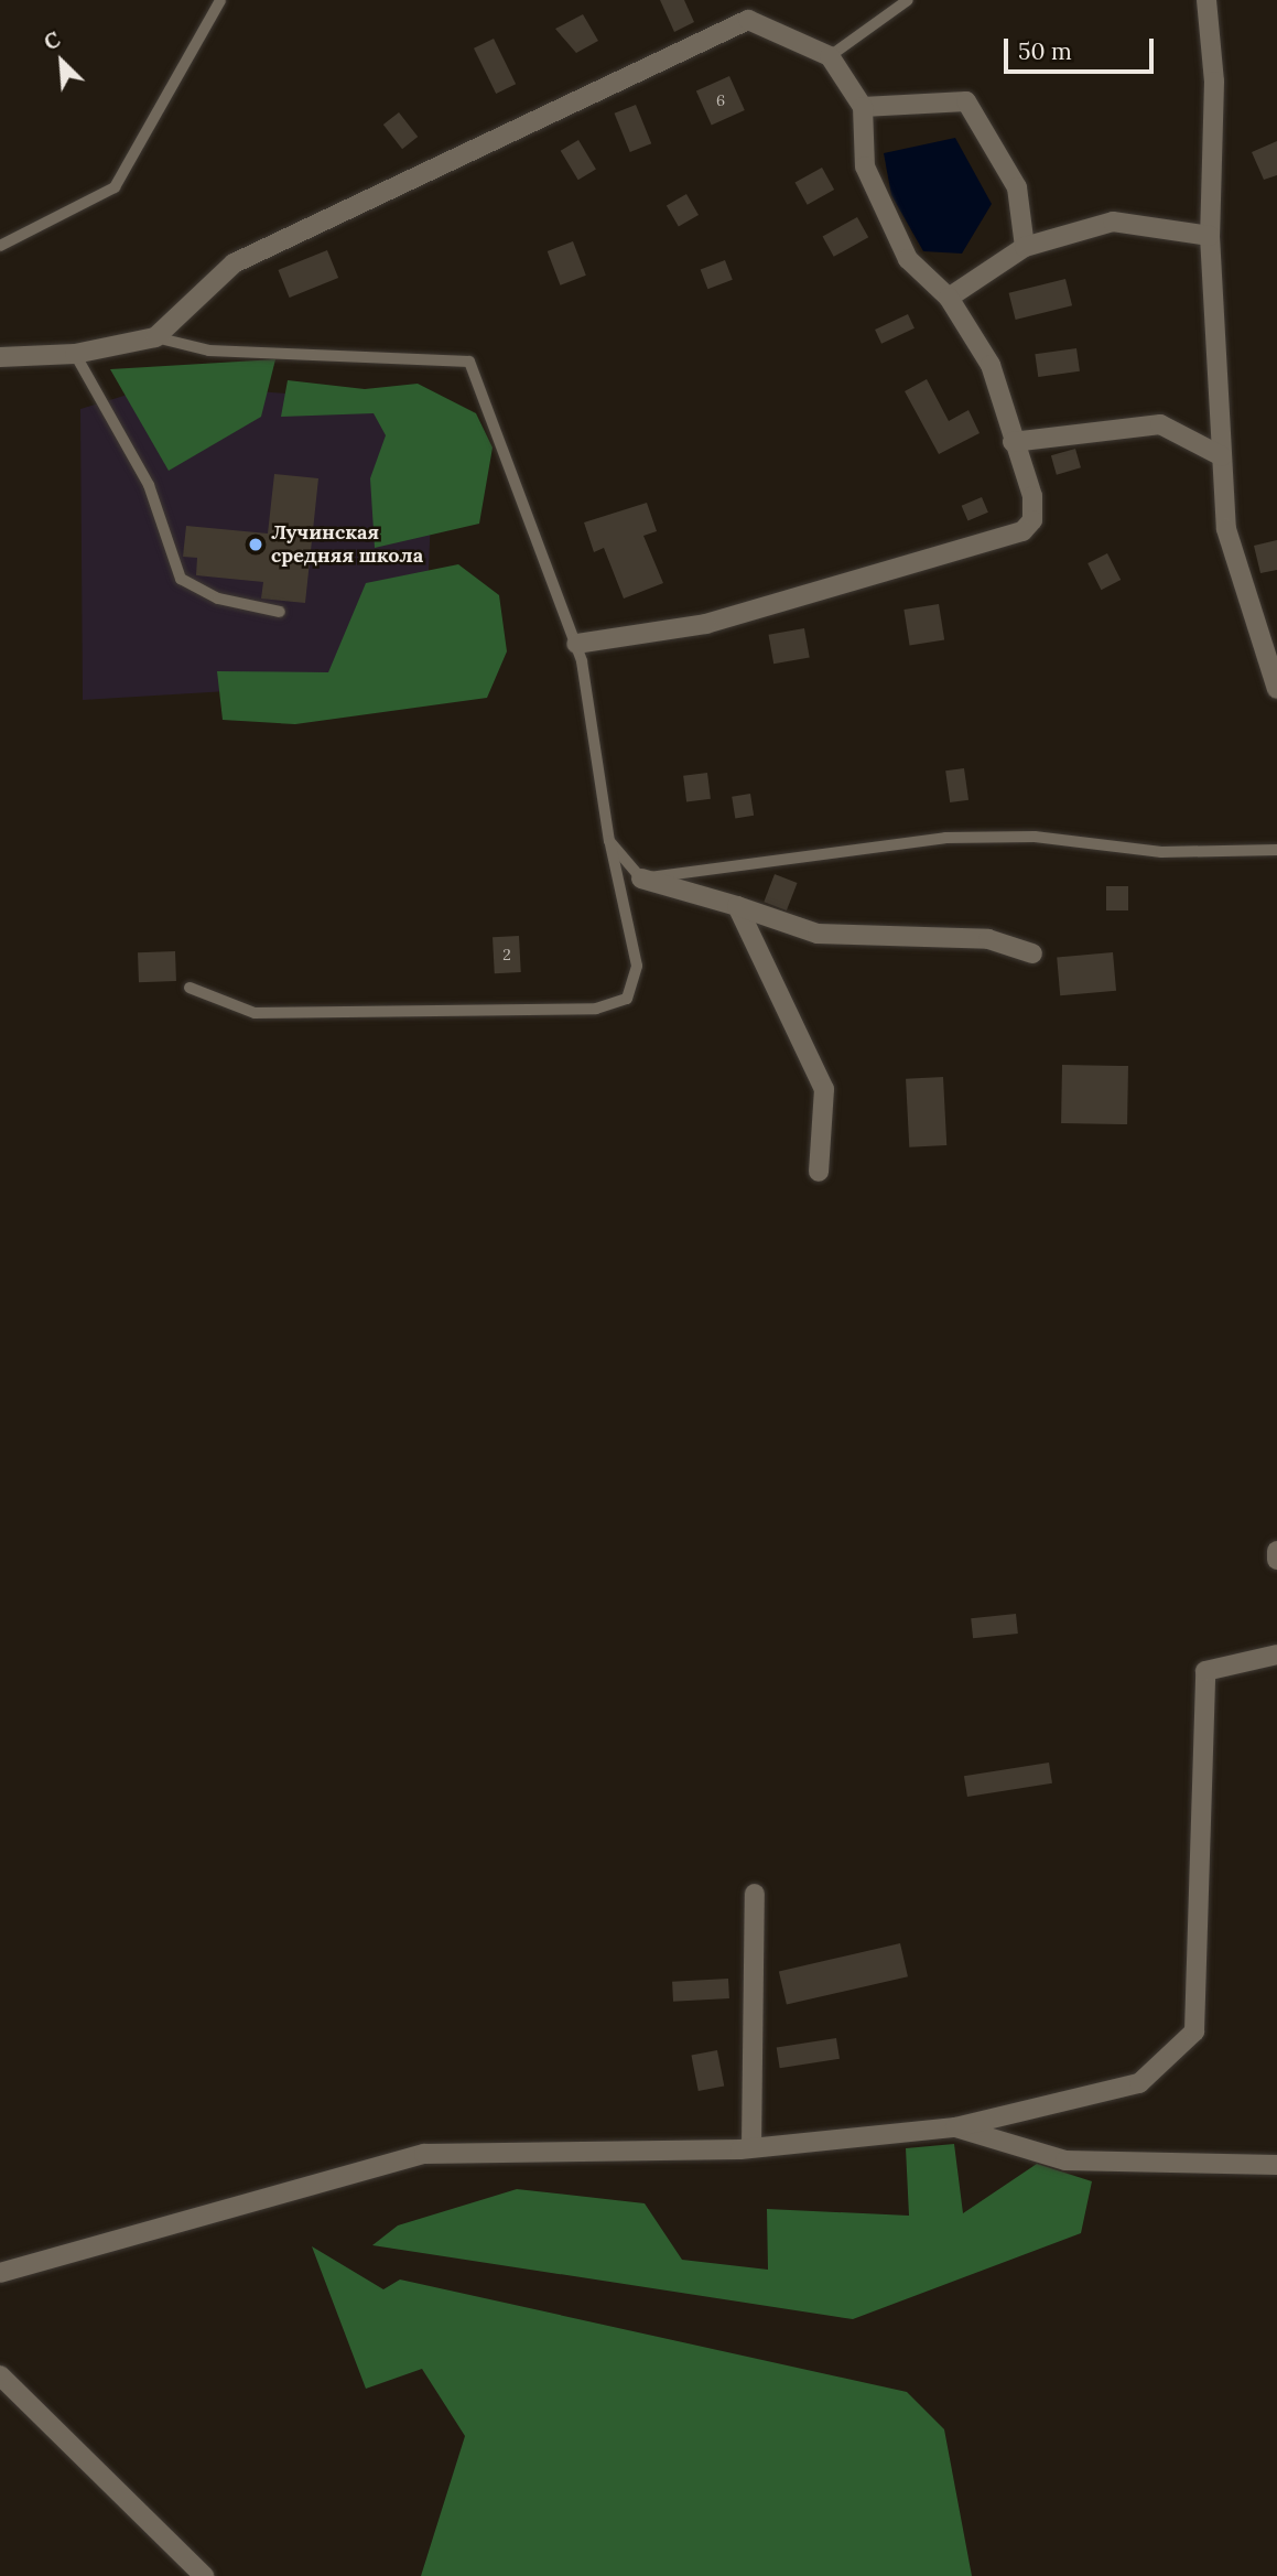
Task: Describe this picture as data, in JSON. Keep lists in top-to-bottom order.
{
  "places": ["Лучинская средняя школа"],
  "house_numbers": ["6", "2"],
  "scale_bar": "50 m",
  "north": "top left"
}
